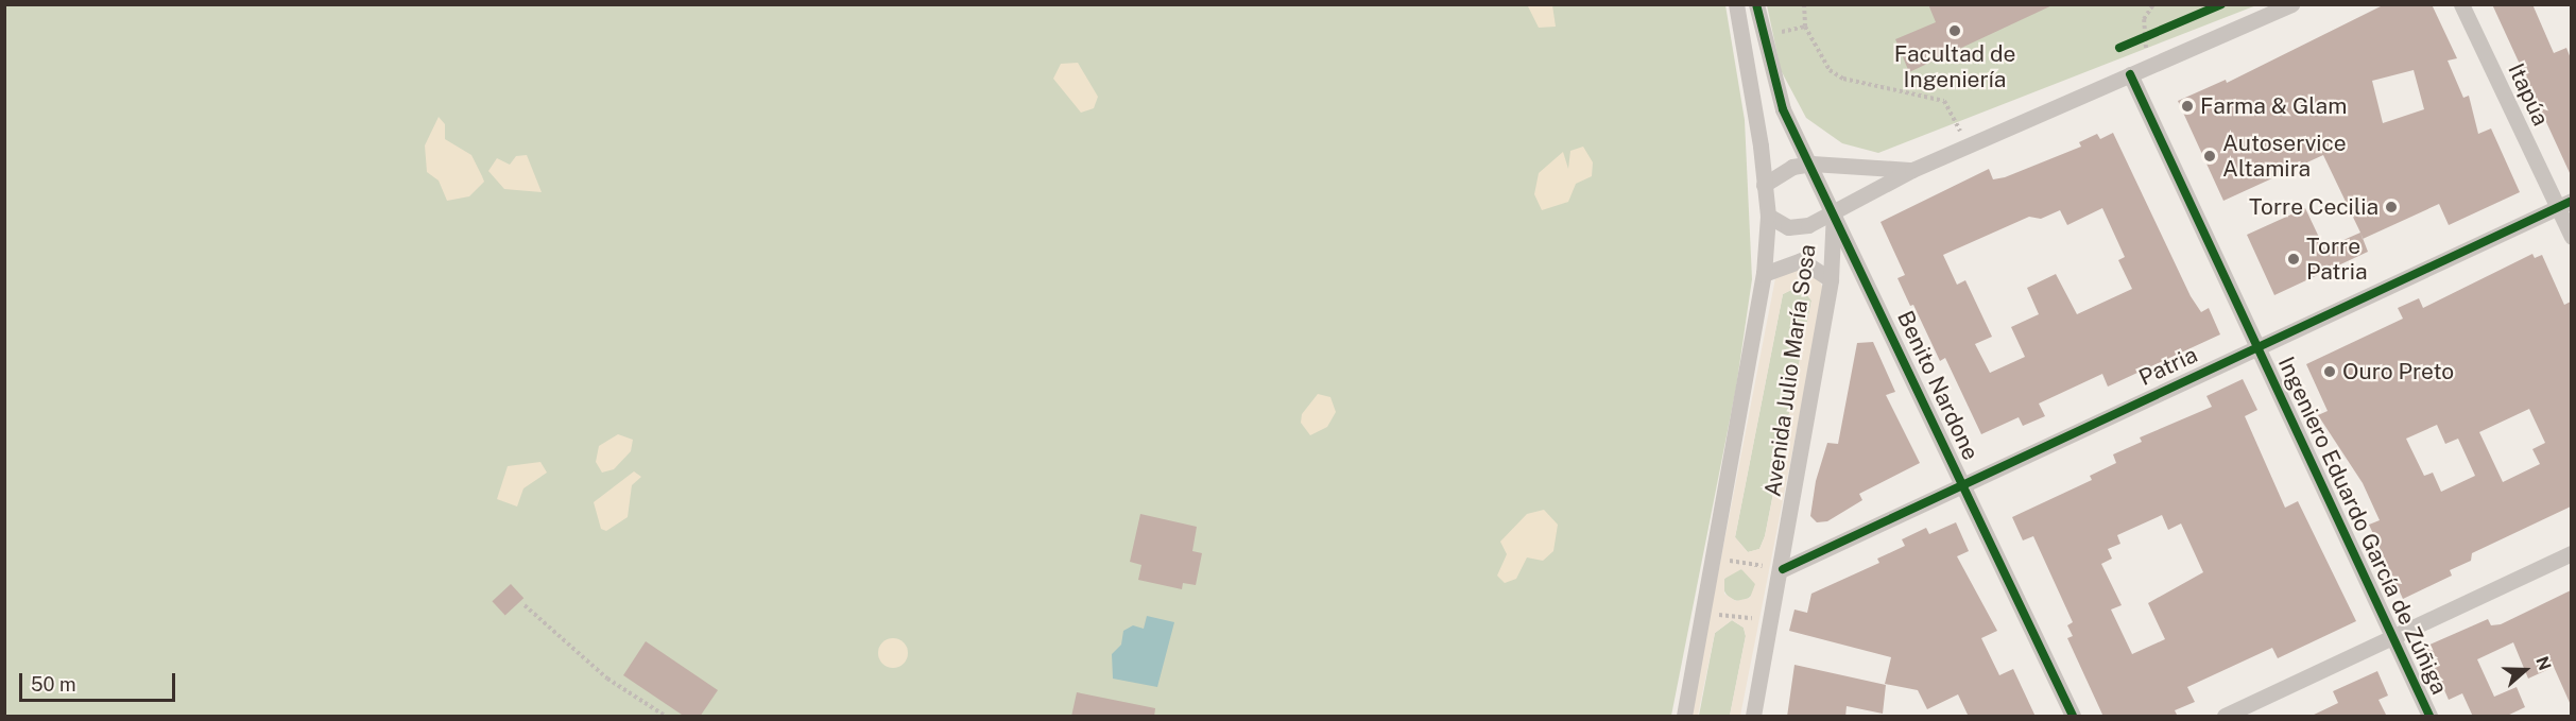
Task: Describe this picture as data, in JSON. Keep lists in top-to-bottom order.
{
  "streets": {
    "street": [
      "Itapúa",
      "Patria",
      "Avenida Julio María Sosa",
      "Benito Nardone",
      "Ingeniero Eduardo García de Zúñiga"
    ]
  },
  "crossings": [
    ["Itapúa", "Patria"],
    ["Patria", "Avenida Julio María Sosa"],
    ["Patria", "Benito Nardone"],
    ["Patria", "Ingeniero Eduardo García de Zúñiga"],
    ["Avenida Julio María Sosa", "Benito Nardone"]
  ],
  "places": [
    "Facultad de Ingeniería",
    "Farma & Glam",
    "Autoservice Altamira",
    "Torre Cecilia",
    "Torre Patria",
    "Ouro Preto"
  ],
  "scale_bar": "50 m",
  "north": "right"
}
